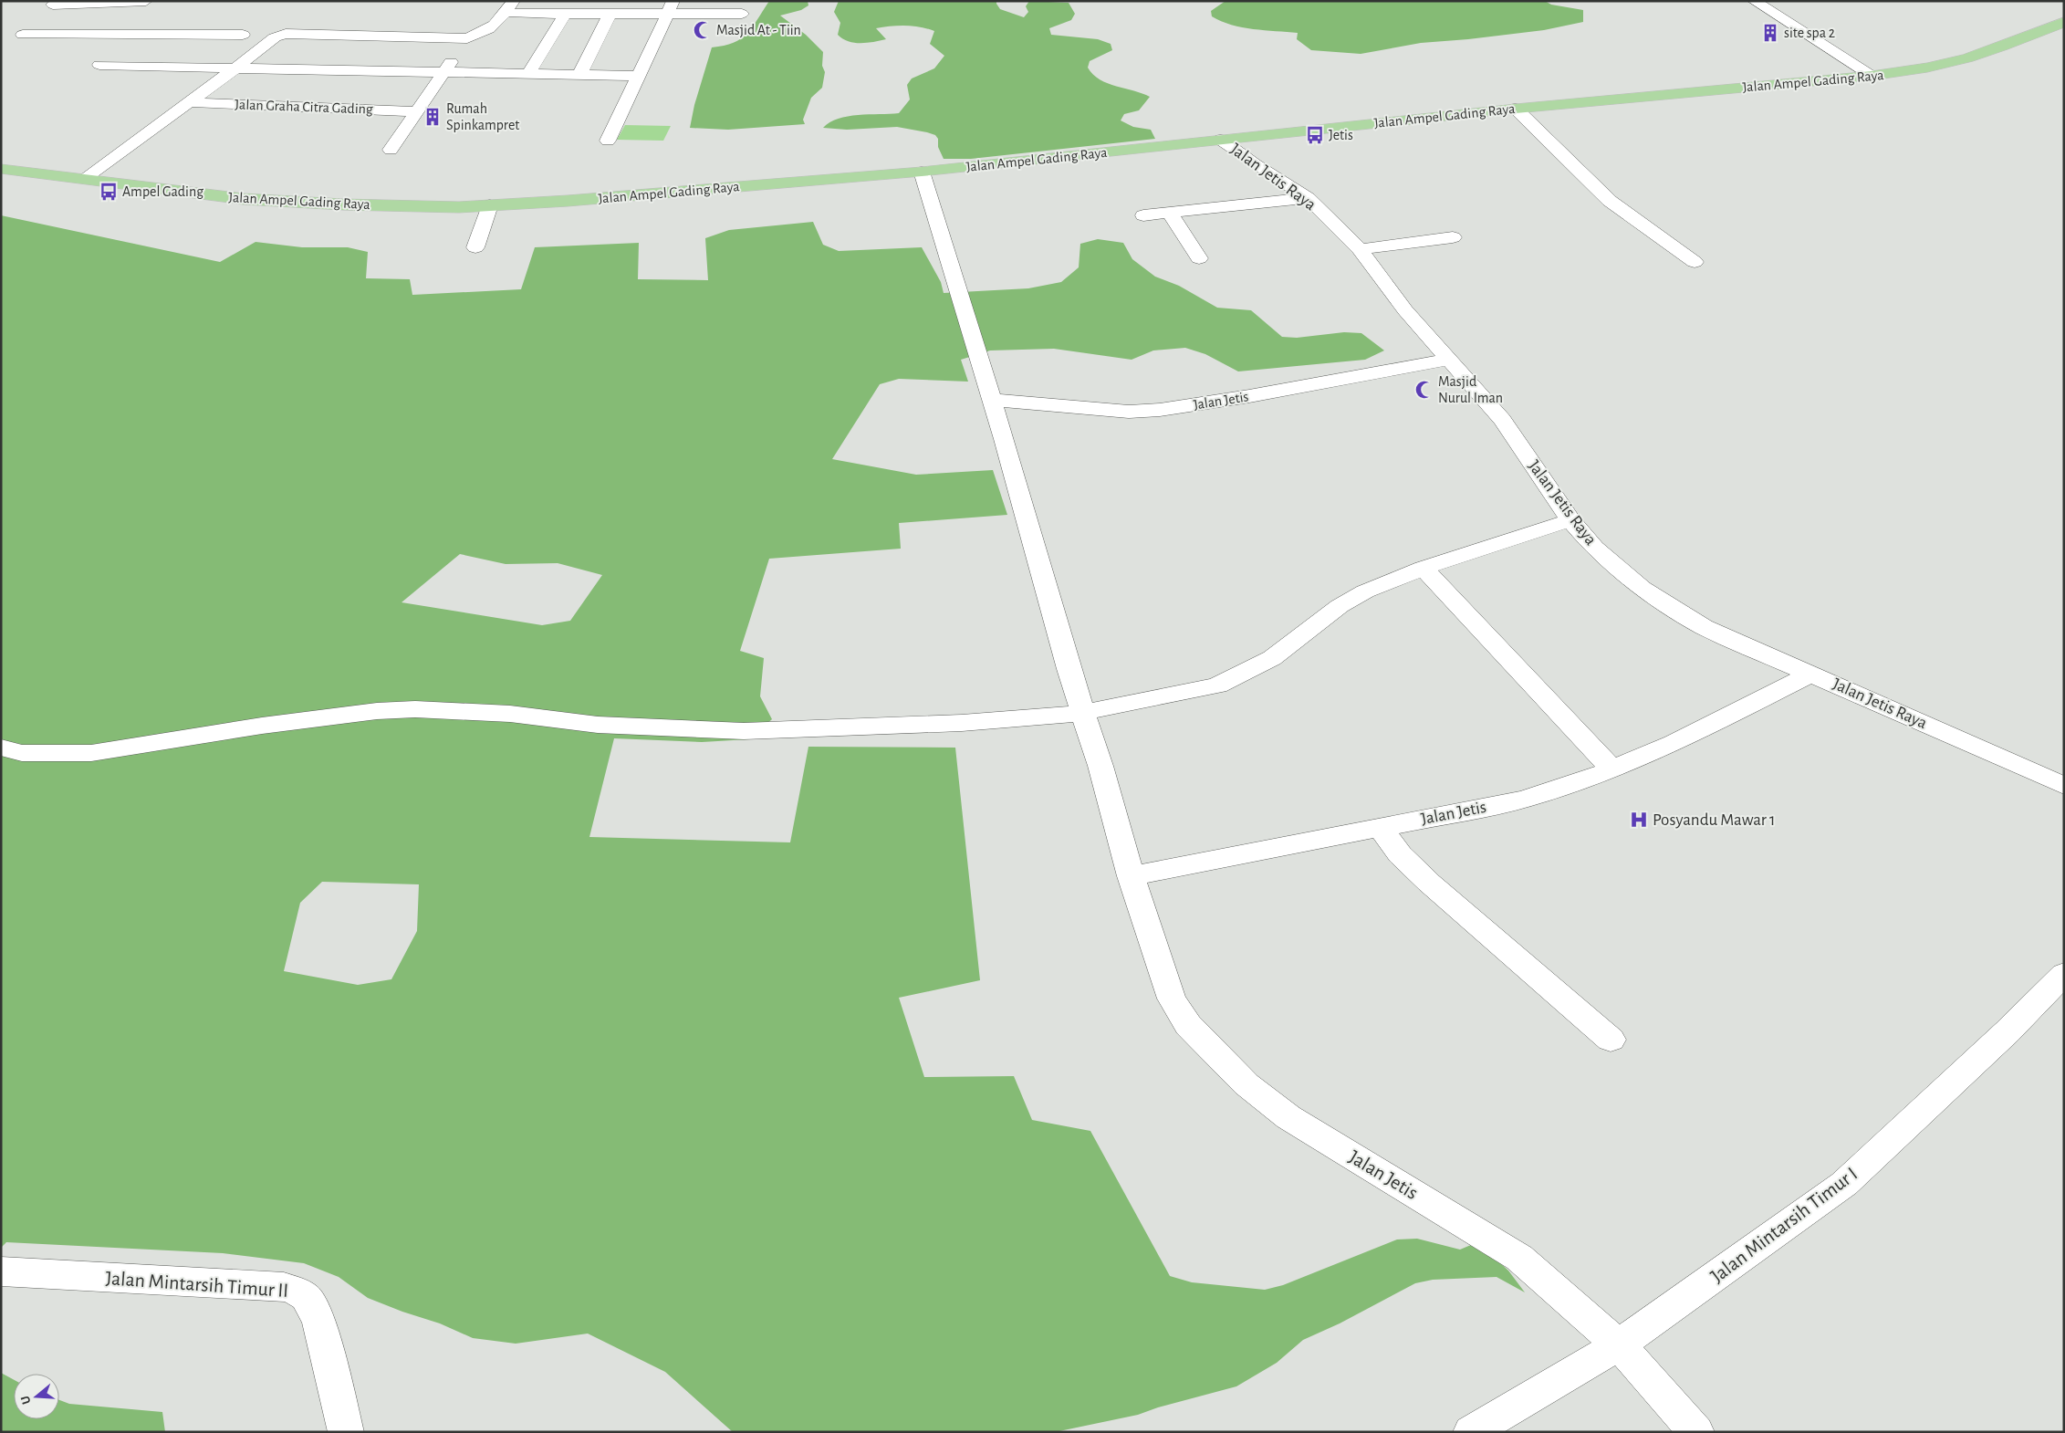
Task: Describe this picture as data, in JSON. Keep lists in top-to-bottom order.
{
  "streets": {
    "main road": ["Jalan Ampel Gading Raya"],
    "street": [
      "Jalan Graha Citra Gading",
      "Jalan Jetis Raya",
      "Jalan Jetis",
      "Jalan Mintarsih Timur I",
      "Jalan Mintarsih Timur II"
    ]
  },
  "crossings": [
    ["Jalan Ampel Gading Raya", "Jalan Graha Citra Gading"],
    ["Jalan Ampel Gading Raya", "Jalan Jetis Raya"],
    ["Jalan Ampel Gading Raya", "Jalan Jetis"],
    ["Jalan Jetis Raya", "Jalan Jetis"],
    ["Jalan Jetis", "Jalan Mintarsih Timur I"]
  ],
  "places": {
    "mosque": ["Masjid At - Tiin", "Masjid Nurul Iman"],
    "building": ["site spa 2", "Rumah Spinkampret"],
    "bus stop": ["Jetis", "Ampel Gading"],
    "hospital": ["Posyandu Mawar 1"]
  },
  "north": "left"
}
